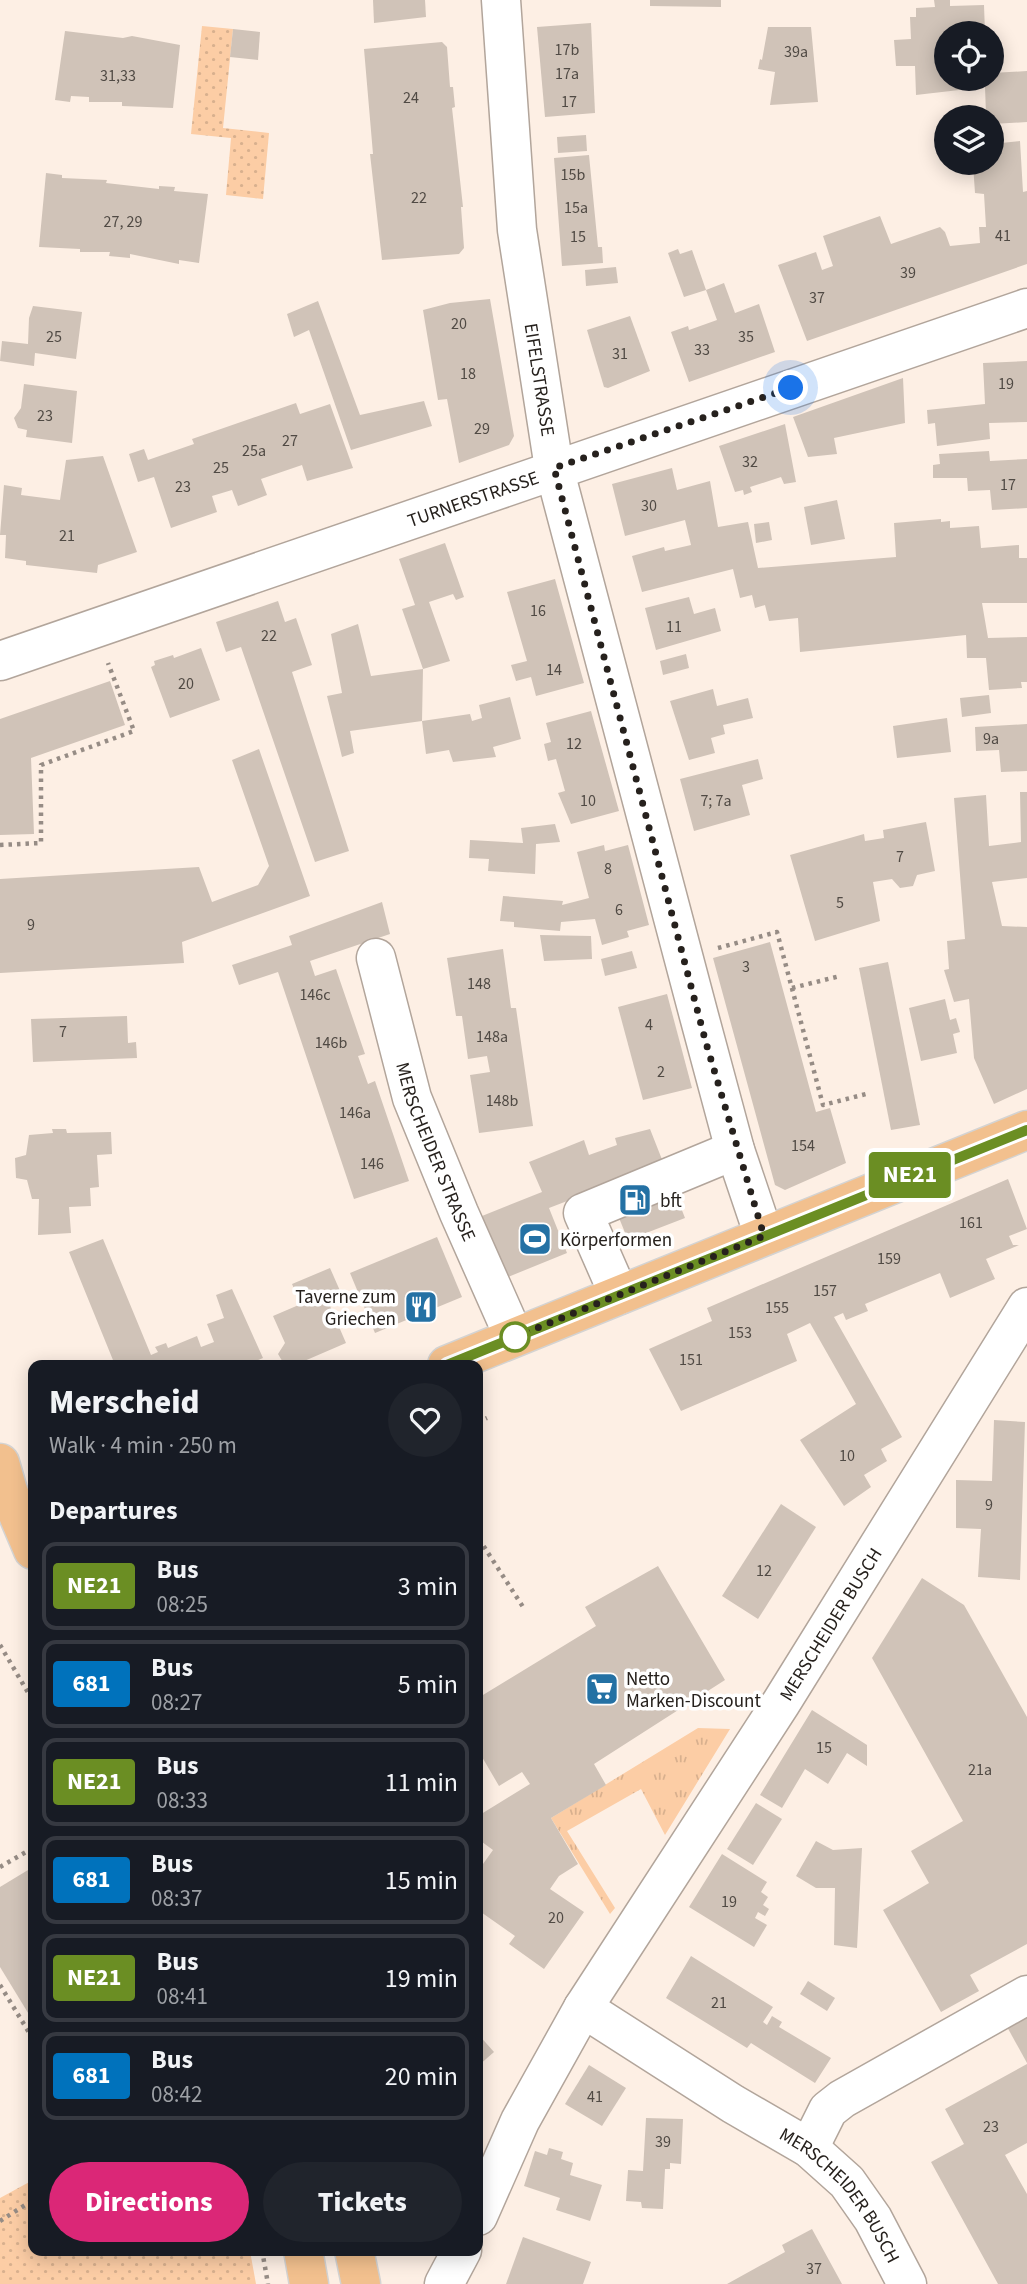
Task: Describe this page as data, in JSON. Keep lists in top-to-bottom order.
{
  "streets": {
    "street": [
      "EIFELSTRASSE",
      "TURNERSTRASSE",
      "MERSCHEIDER STRASSE",
      "MERSCHEIDER BUSCH"
    ]
  },
  "crossings": [
    ["EIFELSTRASSE", "TURNERSTRASSE"]
  ],
  "places": {
    "fuel station": ["bft"],
    "sports": ["Körperformen"],
    "restaurant": ["Taverne zum Griechen"],
    "supermarket": ["Netto Marken-Discount"]
  },
  "lines": ["bus line NE21"],
  "house_numbers": [
    "17b",
    "39a",
    "17a",
    "31,33",
    "24",
    "17",
    "15b",
    "22",
    "15a",
    "27, 29",
    "41",
    "15",
    "39",
    "37",
    "20",
    "25",
    "35",
    "33",
    "31",
    "18",
    "19",
    "23",
    "29",
    "27",
    "25a",
    "32",
    "25",
    "17",
    "23",
    "30",
    "21",
    "16",
    "11",
    "22",
    "14",
    "20",
    "9a",
    "12",
    "10",
    "7; 7a",
    "7",
    "8",
    "5",
    "6",
    "9",
    "3",
    "148",
    "146c",
    "4",
    "7",
    "148a",
    "146b",
    "2",
    "148b",
    "146a",
    "154",
    "146",
    "161",
    "159",
    "157",
    "155",
    "153",
    "151",
    "10",
    "9",
    "12",
    "15",
    "21a",
    "19",
    "20",
    "21",
    "41",
    "23",
    "39",
    "37"
  ],
  "page": {
    "on_map": "NE21",
    "heading": [
      ["Merscheid", "Walk · 4 min · 250 m"],
      "Departures"
    ],
    "list": [
      {
        "mark": "NE21",
        "name": "Bus",
        "note": "08:25",
        "value": "3 min"
      },
      {
        "mark": "681",
        "name": "Bus",
        "note": "08:27",
        "value": "5 min"
      },
      {
        "mark": "NE21",
        "name": "Bus",
        "note": "08:33",
        "value": "11 min"
      },
      {
        "mark": "681",
        "name": "Bus",
        "note": "08:37",
        "value": "15 min"
      },
      {
        "mark": "NE21",
        "name": "Bus",
        "note": "08:41",
        "value": "19 min"
      },
      {
        "mark": "681",
        "name": "Bus",
        "note": "08:42",
        "value": "20 min"
      }
    ],
    "buttons": ["Directions", "Tickets"]
  }
}
